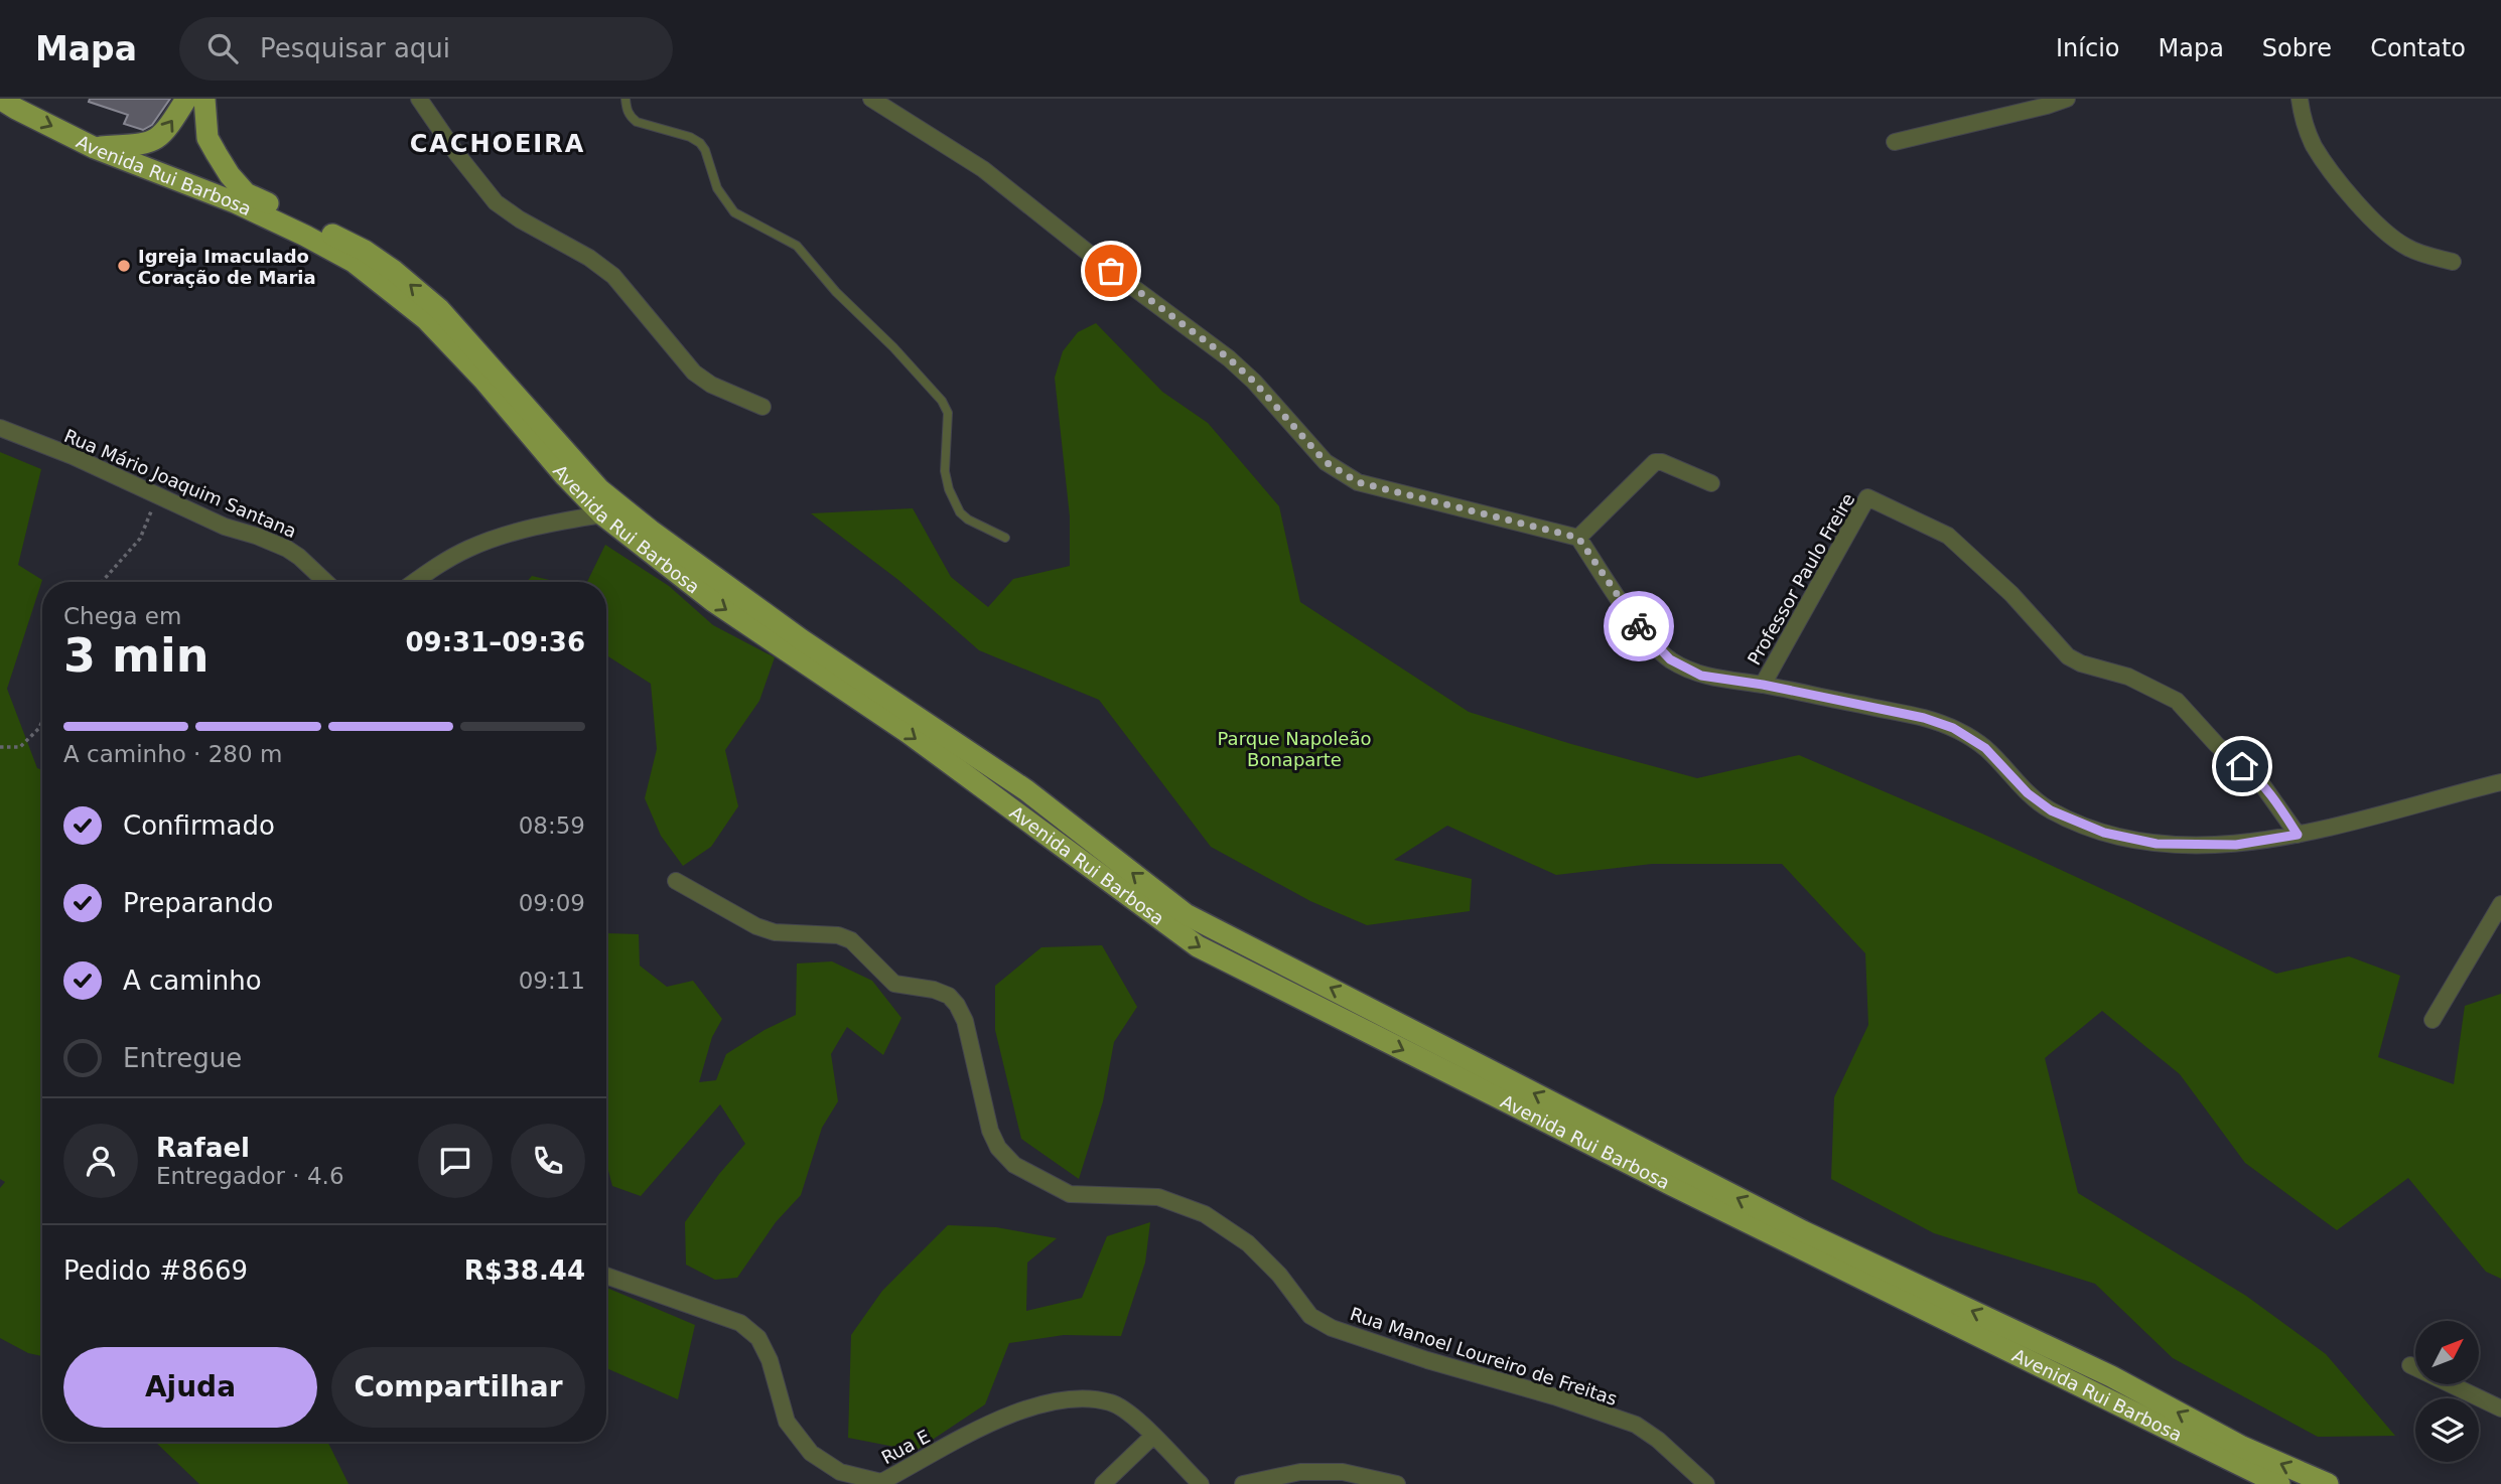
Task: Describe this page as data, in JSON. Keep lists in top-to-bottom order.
{
  "streets": {
    "main road": ["Avenida Rui Barbosa"],
    "street": [
      "Rua Mário Joaquim Santana",
      "Professor Paulo Freire",
      "Rua Manoel Loureiro de Freitas",
      "Rua E"
    ]
  },
  "districts": ["CACHOEIRA"],
  "parks": ["Parque Napoleão Bonaparte"],
  "places": ["Igreja Imaculado Coração de Maria"],
  "north": "top right",
  "page": {
    "header": "Mapa",
    "search": "Pesquisar aqui",
    "nav": [
      "Início",
      "Mapa",
      "Sobre",
      "Contato"
    ],
    "heading": ["3 min", "Chega em", "09:31–09:36"],
    "panel": [
      "Rafael",
      "Entregador · 4.6",
      "Pedido #8669",
      "R$38.44"
    ],
    "bar": "A caminho · 280 m",
    "list": [
      ["Confirmado", "08:59"],
      ["Preparando", "09:09"],
      ["A caminho", "09:11"],
      "Entregue"
    ],
    "buttons": ["Ajuda", "Compartilhar"]
  }
}
